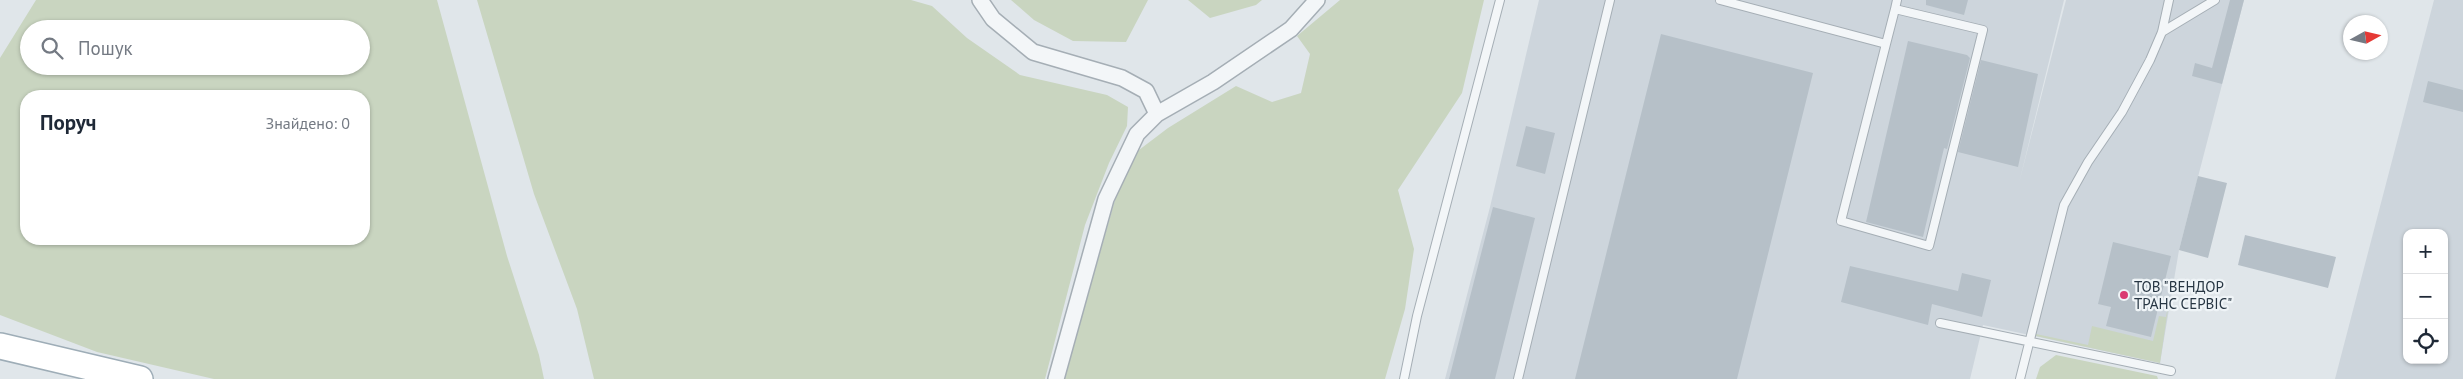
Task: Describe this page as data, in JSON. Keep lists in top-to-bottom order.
{
  "places": ["ТОВ \"ВЕНДОР ТРАНС СЕРВІС\""],
  "north": "right",
  "page": {
    "search": "Пошук",
    "heading": ["Поруч", "Знайдено: 0"],
    "map_buttons": ["+", "−"]
  }
}
